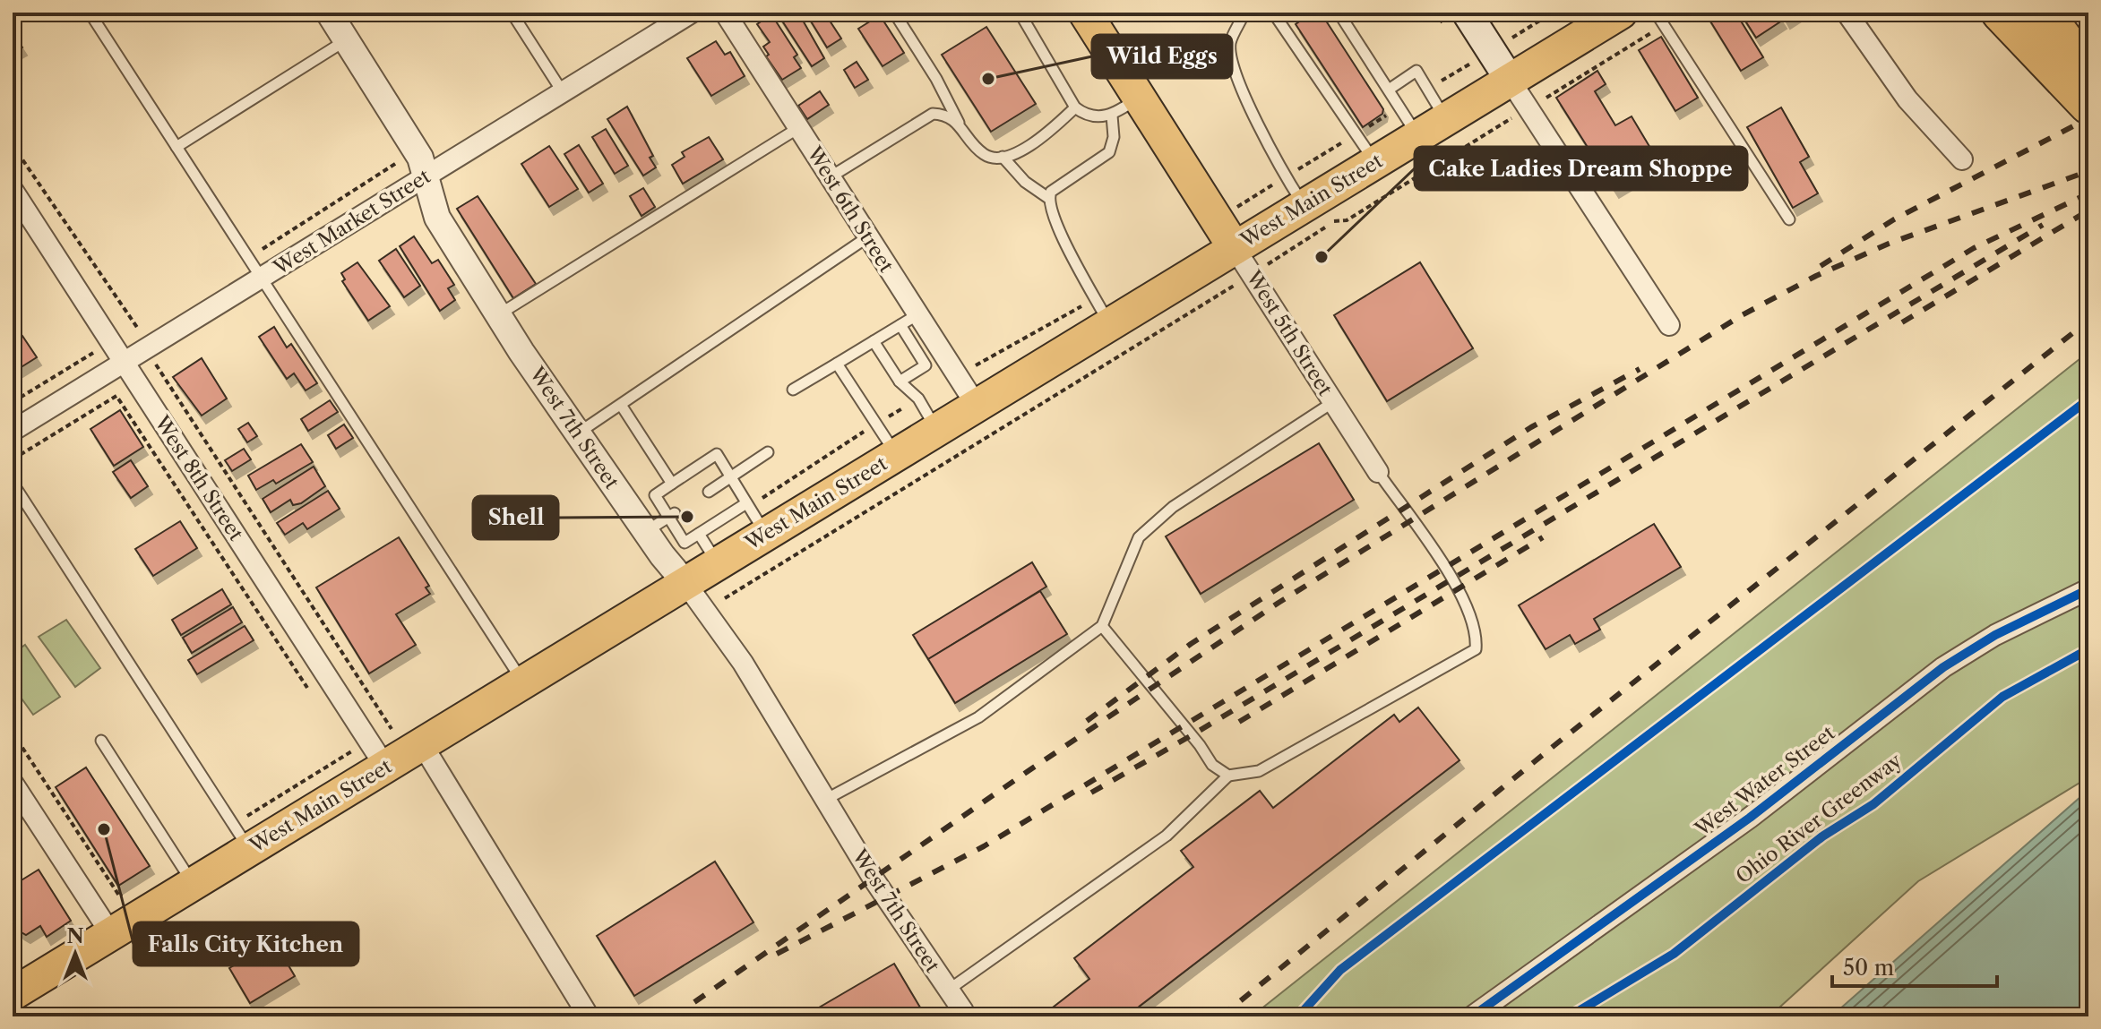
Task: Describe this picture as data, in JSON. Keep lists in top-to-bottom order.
{
  "streets": {
    "main road": ["West Main Street", "West 5th Street"],
    "street": [
      "West 6th Street",
      "West Market Street",
      "West 7th Street",
      "West 8th Street",
      "West Water Street"
    ],
    "cycle path": ["Ohio River Greenway"]
  },
  "crossings": [
    ["West Main Street", "West 6th Street"],
    ["West Main Street", "West 5th Street"],
    ["West Main Street", "West 7th Street"],
    ["West Main Street", "West 8th Street"],
    ["West Market Street", "West 7th Street"],
    ["West Market Street", "West 8th Street"]
  ],
  "places": [
    "Wild Eggs",
    "Cake Ladies Dream Shoppe",
    "Shell",
    "Falls City Kitchen"
  ],
  "scale_bar": "50 m",
  "north": "top"
}
